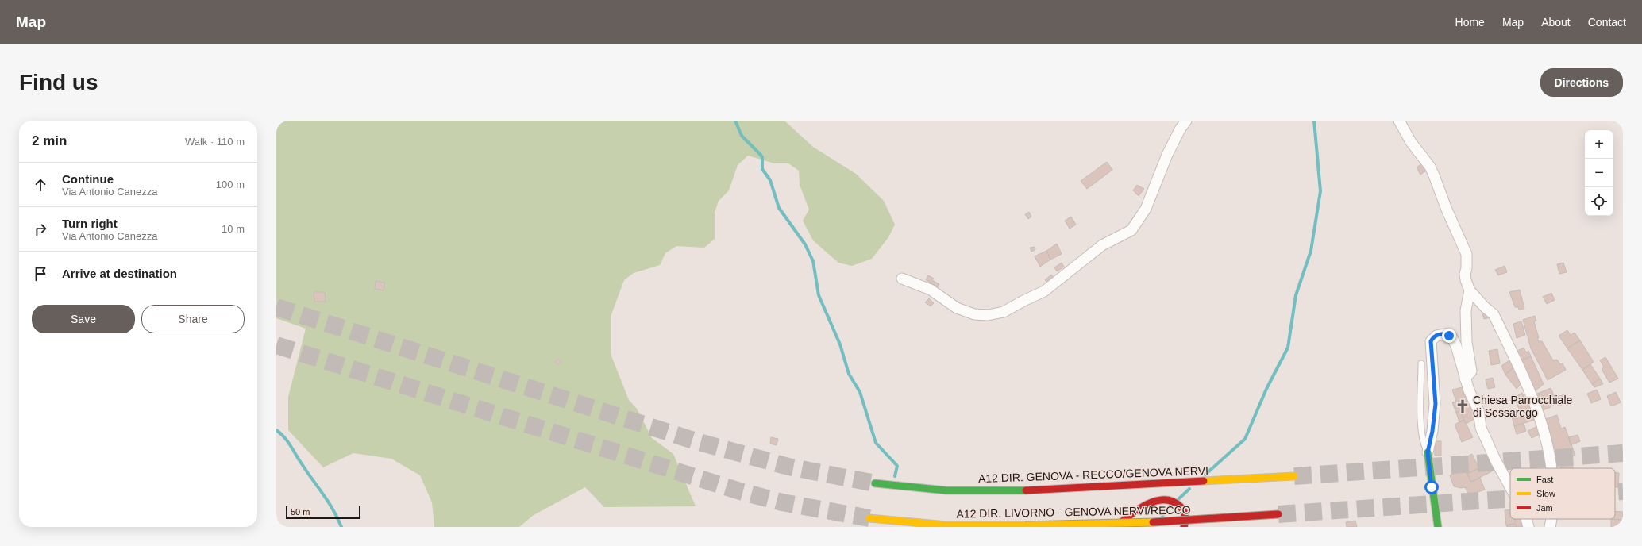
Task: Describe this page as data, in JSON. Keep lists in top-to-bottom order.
{
  "streets": {
    "main road": ["A12 DIR. GENOVA - RECCO/GENOVA NERVI", "A12 DIR. LIVORNO - GENOVA NERVI/RECCO"]
  },
  "places": {
    "church": ["Chiesa Parrocchiale di Sessarego"]
  },
  "legend": ["Fast", "Slow", "Jam"],
  "scale_bar": "50 m",
  "page": {
    "header": "Map",
    "nav": [
      "Home",
      "Map",
      "About",
      "Contact"
    ],
    "buttons": [
      "Directions",
      ["Save", "Share"]
    ],
    "title": "Find us",
    "heading": ["2 min", "Walk · 110 m"],
    "map_buttons": ["+", "−"],
    "list": [
      ["Continue", "Via Antonio Canezza", "100 m"],
      ["Turn right", "Via Antonio Canezza", "10 m"],
      "Arrive at destination"
    ],
    "scale": "50 m"
  }
}
